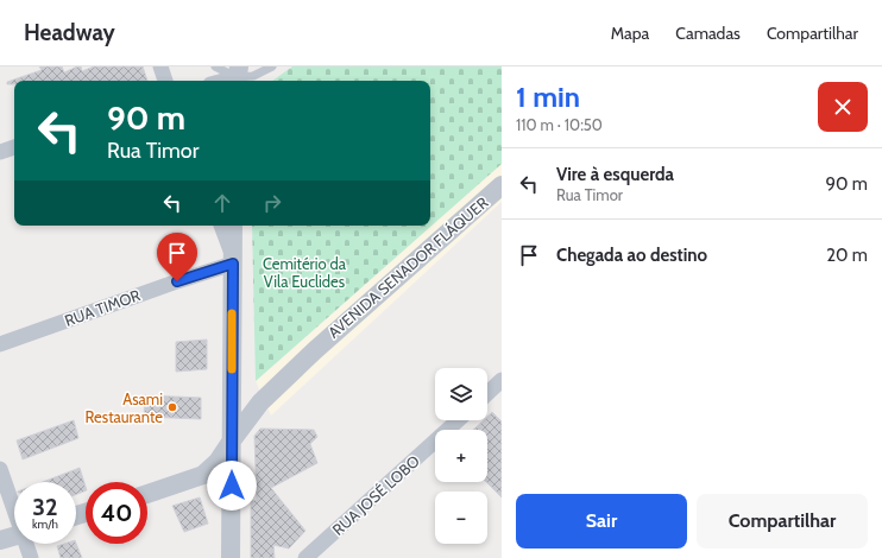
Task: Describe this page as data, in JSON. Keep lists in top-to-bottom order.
{
  "streets": {
    "street": ["AVENIDA SENADOR FLÁQUER", "RUA TIMOR", "RUA JOSÉ LOBO"]
  },
  "parks": ["Cemitério da Vila Euclides"],
  "places": ["Asami Restaurante"],
  "page": {
    "header": "Headway",
    "nav": ["Mapa", "Camadas", "Compartilhar"],
    "heading": ["1 min", "110 m · 10:50"],
    "turn": ["90 m", "Rua Timor"],
    "list": [
      {
        "name": "Vire à esquerda",
        "note": "Rua Timor",
        "value": "90 m"
      },
      {
        "name": "Chegada ao destino",
        "value": "20 m"
      }
    ],
    "map_buttons": ["+", "−"],
    "speed": "32 km/h",
    "limit": "40",
    "buttons": ["Sair", "Compartilhar"]
  }
}
